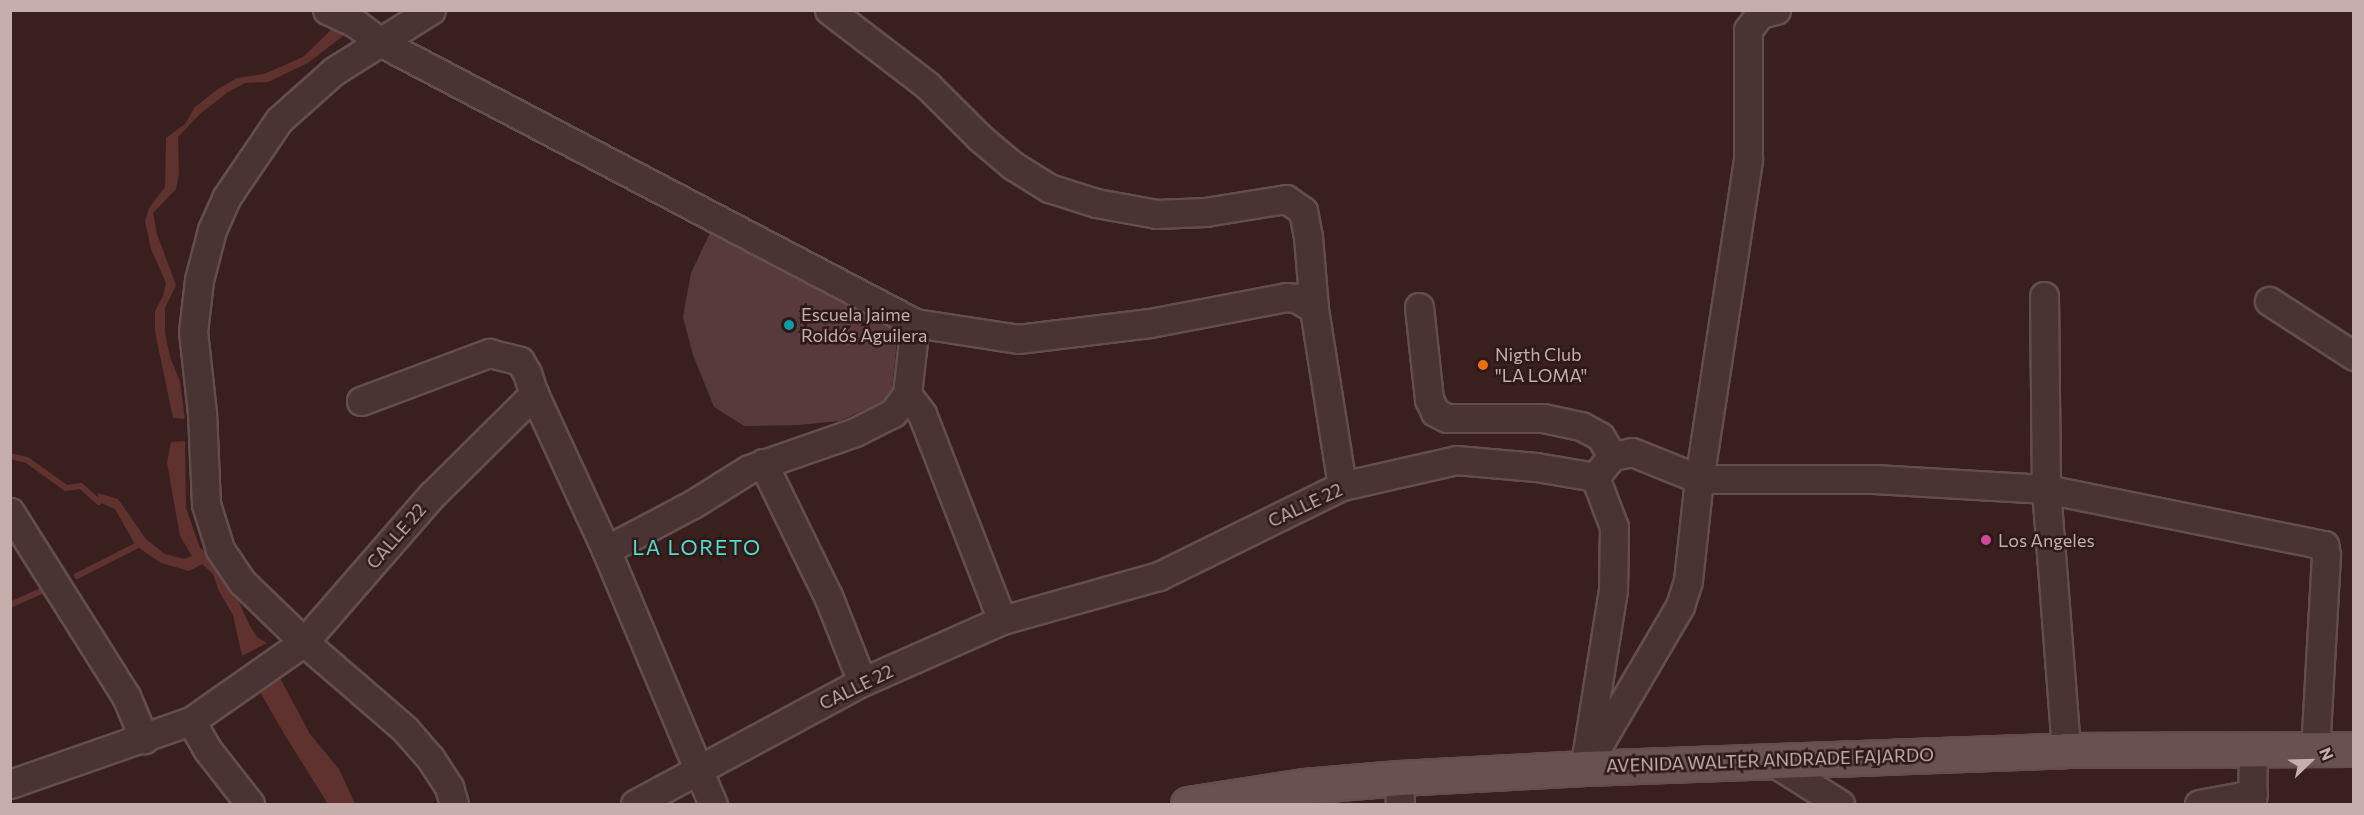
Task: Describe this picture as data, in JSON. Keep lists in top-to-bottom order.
{
  "streets": {
    "main road": ["AVENIDA WALTER ANDRADE FAJARDO"],
    "street": ["CALLE 22"]
  },
  "districts": ["LA LORETO"],
  "places": ["Escuela Jaime Roldós Aguilera", "Nigth Club \"LA LOMA\"", "Los Angeles"],
  "north": "top right"
}
